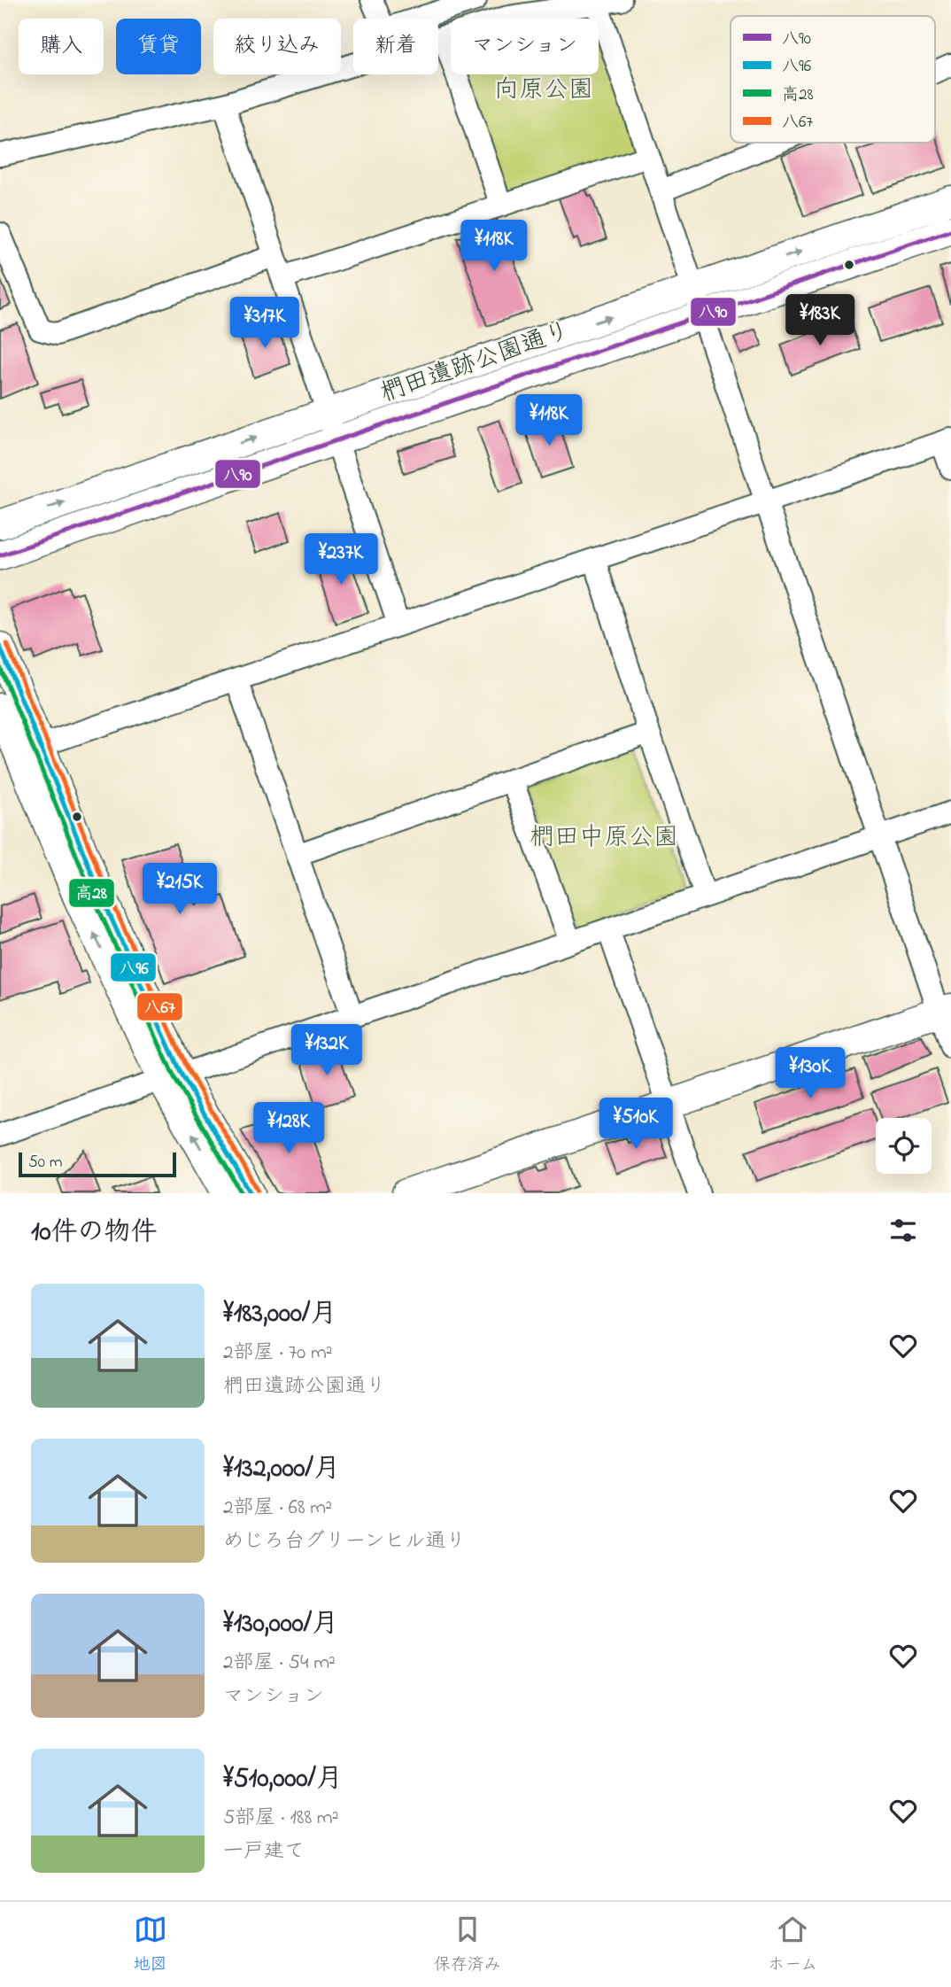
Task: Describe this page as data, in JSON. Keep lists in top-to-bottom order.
{
  "streets": {
    "street": ["椚田遺跡公園通り"]
  },
  "parks": ["向原公園", "椚田中原公園"],
  "lines": [
    "transit line 八90",
    "transit line 八67",
    "transit line 八96",
    "transit line 高28"
  ],
  "legend": [
    "八90",
    "八96",
    "高28",
    "八67"
  ],
  "scale_bar": "50 m",
  "page": {
    "chip": [
      "購入",
      "賃貸",
      "絞り込み",
      "新着",
      "マンション"
    ],
    "price": [
      "¥118K",
      "¥183K",
      "¥317K",
      "¥118K",
      "¥237K",
      "¥215K",
      "¥132K",
      "¥130K",
      "¥510K",
      "¥128K"
    ],
    "scale": "50 m",
    "heading": "10件の物件",
    "list": [
      {
        "name": "¥183,000/月",
        "note": "2部屋 · 70 m² · 椚田遺跡公園通り"
      },
      {
        "name": "¥132,000/月",
        "note": "2部屋 · 68 m² · めじろ台グリーンヒル通り"
      },
      {
        "name": "¥130,000/月",
        "note": "2部屋 · 54 m² · マンション"
      },
      {
        "name": "¥510,000/月",
        "note": "5部屋 · 188 m² · 一戸建て"
      }
    ],
    "tabs": ["地図", "保存済み", "ホーム"]
  }
}
